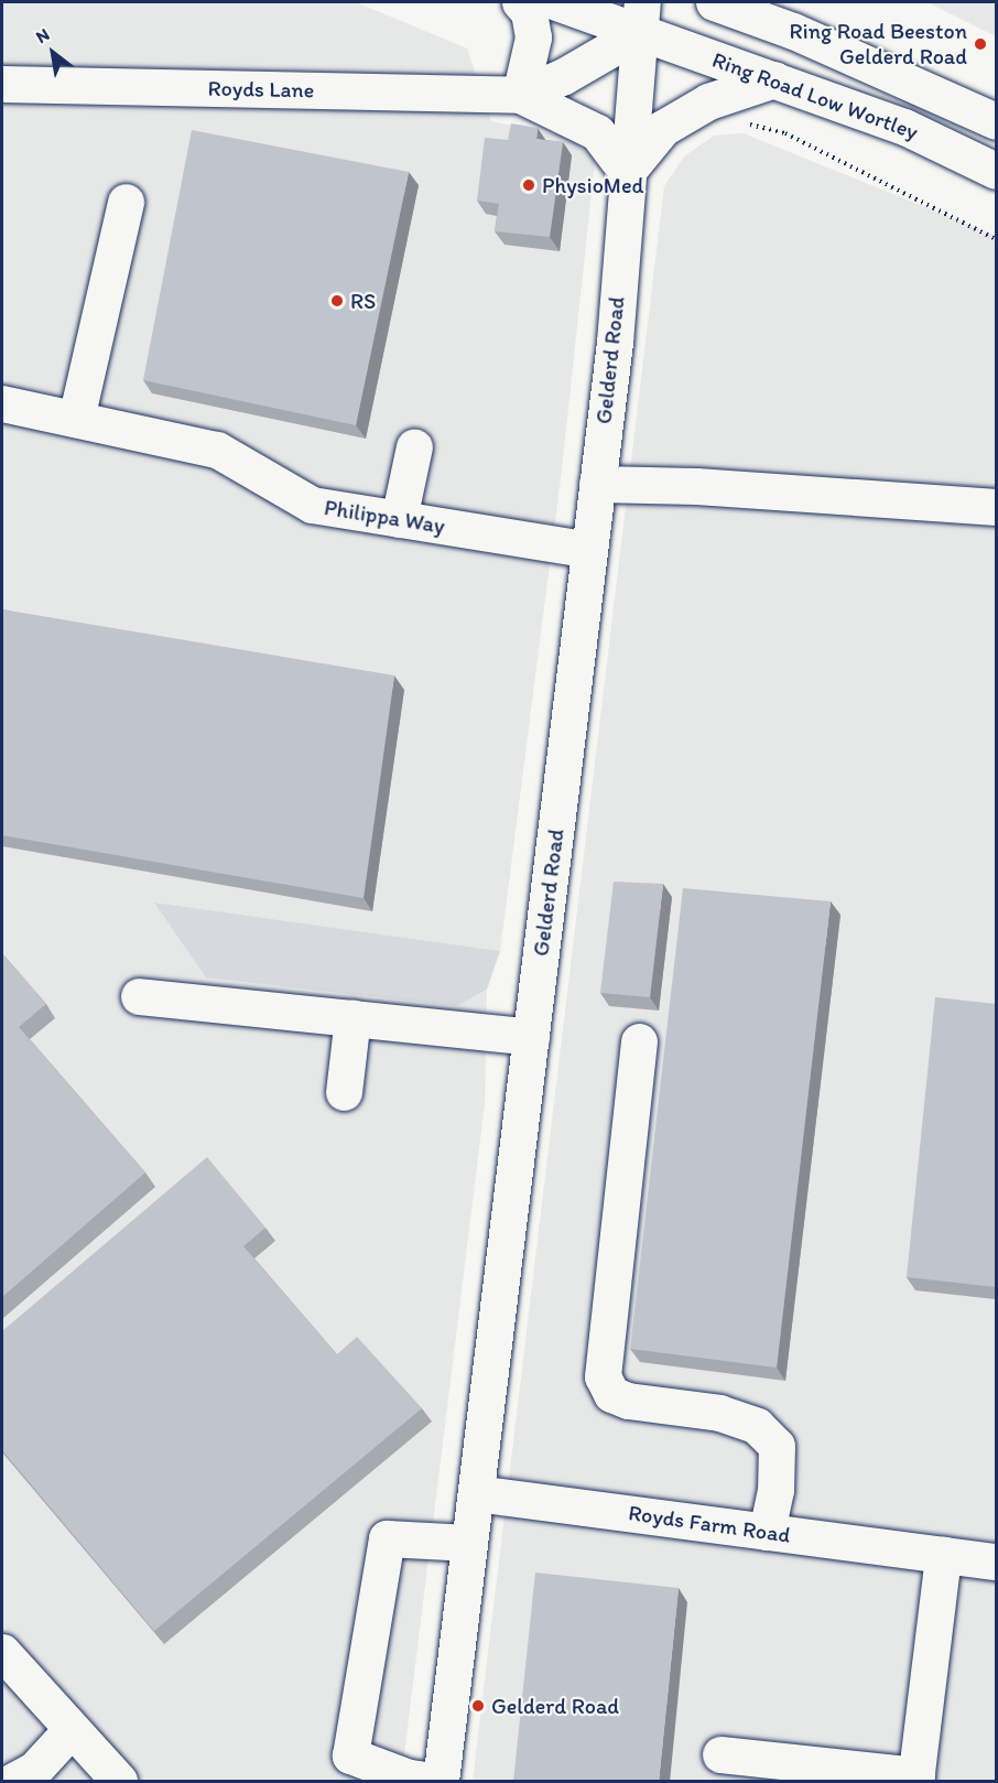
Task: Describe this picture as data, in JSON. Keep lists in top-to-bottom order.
{
  "streets": {
    "main road": [
      "Royds Lane",
      "Ring Road Low Wortley",
      "Gelderd Road",
      "Philippa Way",
      "Royds Farm Road"
    ]
  },
  "crossings": [
    ["Royds Lane", "Ring Road Low Wortley"],
    ["Royds Lane", "Gelderd Road"],
    ["Ring Road Low Wortley", "Gelderd Road"],
    ["Gelderd Road", "Philippa Way"],
    ["Gelderd Road", "Royds Farm Road"]
  ],
  "places": [
    "Ring Road Beeston Gelderd Road",
    "PhysioMed",
    "RS",
    "Gelderd Road"
  ],
  "north": "top left"
}
